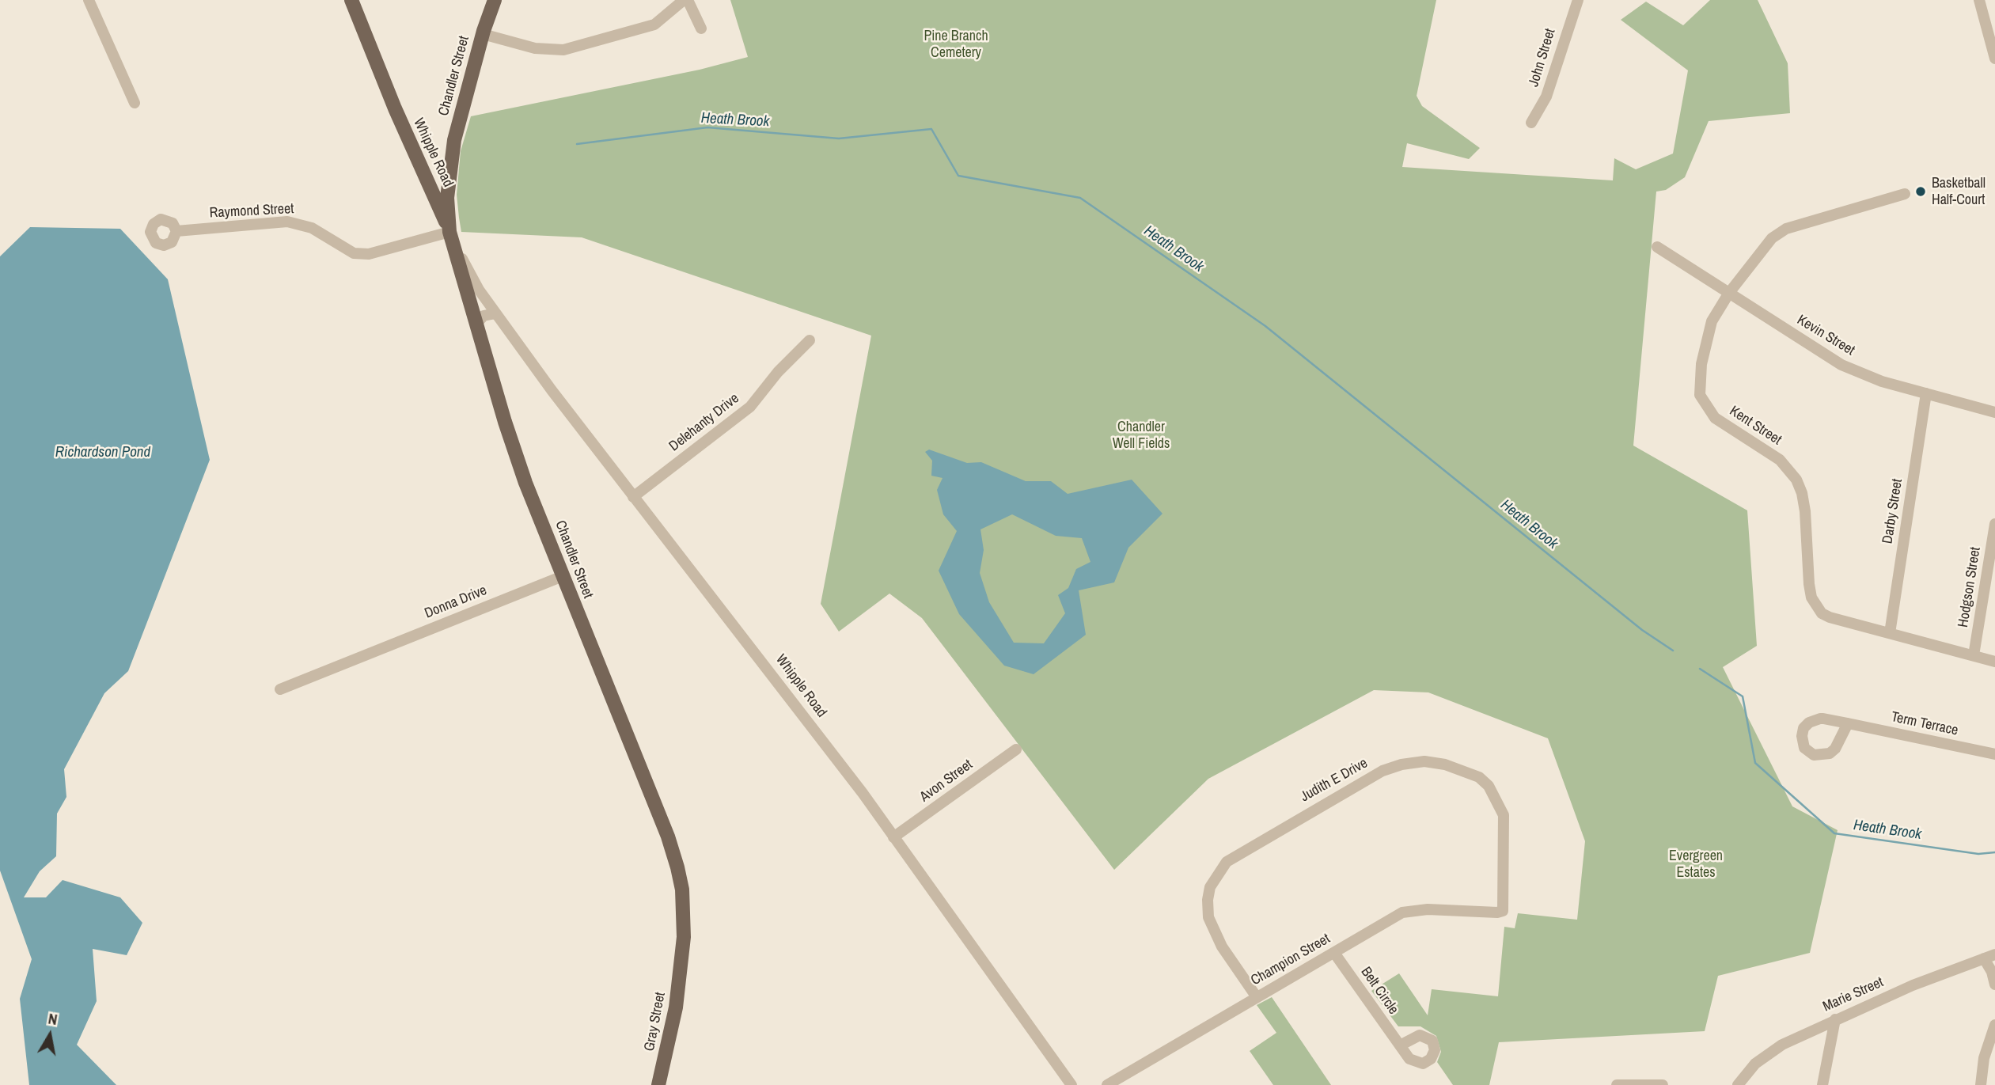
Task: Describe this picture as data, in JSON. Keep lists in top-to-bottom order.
{
  "streets": {
    "main road": ["Chandler Street", "Whipple Road", "Gray Street"],
    "street": [
      "John Street",
      "Raymond Street",
      "Kevin Street",
      "Delehanty Drive",
      "Kent Street",
      "Darby Street",
      "Hodgson Street",
      "Donna Drive",
      "Term Terrace",
      "Judith E Drive",
      "Avon Street",
      "Champion Street",
      "Belt Circle",
      "Marie Street"
    ]
  },
  "crossings": [
    ["Chandler Street", "Whipple Road"],
    ["Chandler Street", "Raymond Street"],
    ["Chandler Street", "Donna Drive"],
    ["Chandler Street", "Gray Street"],
    ["Whipple Road", "Raymond Street"],
    ["Whipple Road", "Delehanty Drive"],
    ["Whipple Road", "Avon Street"],
    ["Kevin Street", "Kent Street"],
    ["Kevin Street", "Darby Street"],
    ["Kent Street", "Darby Street"],
    ["Kent Street", "Hodgson Street"],
    ["Judith E Drive", "Champion Street"],
    ["Champion Street", "Belt Circle"]
  ],
  "water": ["Heath Brook", "Richardson Pond"],
  "parks": ["Pine Branch Cemetery", "Chandler Well Fields", "Evergreen Estates"],
  "places": ["Basketball Half-Court"],
  "north": "top"
}
